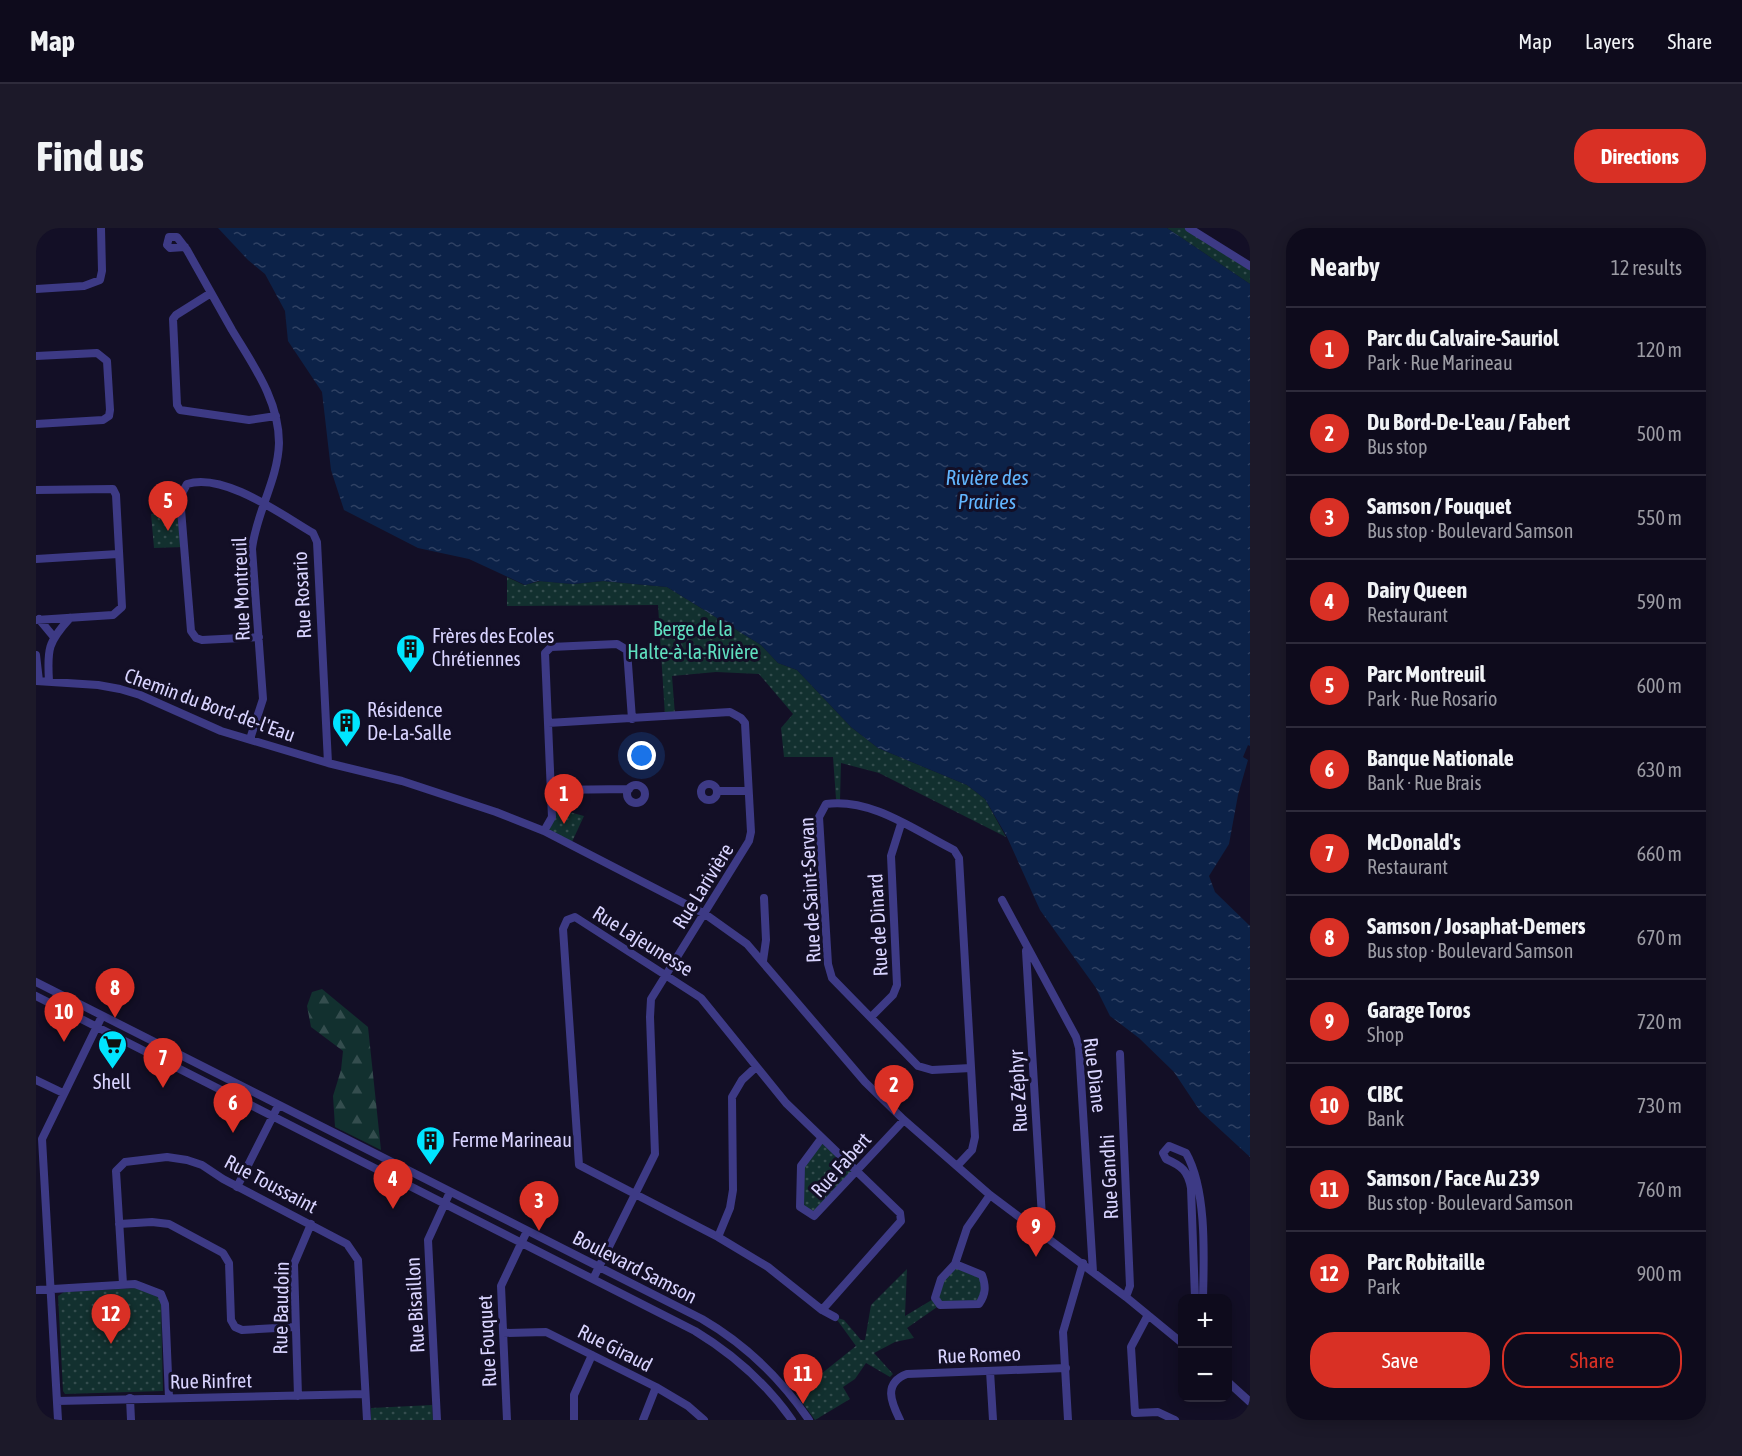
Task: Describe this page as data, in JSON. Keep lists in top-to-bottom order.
{
  "streets": {
    "street": [
      "Rue Montreuil",
      "Rue Rosario",
      "Chemin du Bord-de-l'Eau",
      "Rue Larivière",
      "Rue de Saint-Servan",
      "Rue de Dinard",
      "Rue Lajeunesse",
      "Rue Diane",
      "Rue Zéphyr",
      "Rue Fabert",
      "Rue Gandhi",
      "Rue Toussaint",
      "Boulevard Samson",
      "Rue Bisaillon",
      "Rue Baudoin",
      "Rue Fouquet",
      "Rue Giraud",
      "Rue Romeo",
      "Rue Rinfret"
    ]
  },
  "crossings": [
    ["Rue Montreuil", "Rue Rosario"],
    ["Rue Montreuil", "Chemin du Bord-de-l'Eau"],
    ["Rue Rosario", "Chemin du Bord-de-l'Eau"],
    ["Chemin du Bord-de-l'Eau", "Rue Larivière"],
    ["Chemin du Bord-de-l'Eau", "Rue de Saint-Servan"],
    ["Chemin du Bord-de-l'Eau", "Rue Diane"],
    ["Chemin du Bord-de-l'Eau", "Rue Zéphyr"],
    ["Chemin du Bord-de-l'Eau", "Rue Fabert"],
    ["Chemin du Bord-de-l'Eau", "Rue Gandhi"],
    ["Rue Larivière", "Rue Lajeunesse"],
    ["Rue Larivière", "Boulevard Samson"],
    ["Rue de Saint-Servan", "Rue de Dinard"],
    ["Rue Lajeunesse", "Rue Fabert"],
    ["Rue Diane", "Rue Zéphyr"],
    ["Rue Toussaint", "Rue Baudoin"],
    ["Rue Toussaint", "Rue Rinfret"],
    ["Boulevard Samson", "Rue Bisaillon"],
    ["Boulevard Samson", "Rue Fouquet"],
    ["Rue Baudoin", "Rue Rinfret"],
    ["Rue Fouquet", "Rue Giraud"]
  ],
  "water": ["Rivière des Prairies"],
  "parks": ["Berge de la Halte-à-la-Rivière"],
  "places": {
    "building": ["Frères des Ecoles Chrétiennes", "Résidence De-La-Salle", "Ferme Marineau"],
    "supermarket": ["Shell"]
  },
  "page": {
    "header": "Map",
    "nav": ["Map", "Layers", "Share"],
    "buttons": [
      "Directions",
      ["Save", "Share"]
    ],
    "title": "Find us",
    "heading": ["Nearby", "12 results"],
    "list": [
      {
        "mark": "1",
        "name": "Parc du Calvaire-Sauriol",
        "note": "Park · Rue Marineau",
        "value": "120 m"
      },
      {
        "mark": "2",
        "name": "Du Bord-De-L'eau / Fabert",
        "note": "Bus stop",
        "value": "500 m"
      },
      {
        "mark": "3",
        "name": "Samson / Fouquet",
        "note": "Bus stop · Boulevard Samson",
        "value": "550 m"
      },
      {
        "mark": "4",
        "name": "Dairy Queen",
        "note": "Restaurant",
        "value": "590 m"
      },
      {
        "mark": "5",
        "name": "Parc Montreuil",
        "note": "Park · Rue Rosario",
        "value": "600 m"
      },
      {
        "mark": "6",
        "name": "Banque Nationale",
        "note": "Bank · Rue Brais",
        "value": "630 m"
      },
      {
        "mark": "7",
        "name": "McDonald's",
        "note": "Restaurant",
        "value": "660 m"
      },
      {
        "mark": "8",
        "name": "Samson / Josaphat-Demers",
        "note": "Bus stop · Boulevard Samson",
        "value": "670 m"
      },
      {
        "mark": "9",
        "name": "Garage Toros",
        "note": "Shop",
        "value": "720 m"
      },
      {
        "mark": "10",
        "name": "CIBC",
        "note": "Bank",
        "value": "730 m"
      },
      {
        "mark": "11",
        "name": "Samson / Face Au 239",
        "note": "Bus stop · Boulevard Samson",
        "value": "760 m"
      },
      {
        "mark": "12",
        "name": "Parc Robitaille",
        "note": "Park",
        "value": "900 m"
      }
    ],
    "pins": [
      "5",
      "1",
      "8",
      "10",
      "7",
      "2",
      "6",
      "4",
      "3",
      "9",
      "12",
      "11"
    ],
    "map_buttons": ["+", "−"]
  }
}
